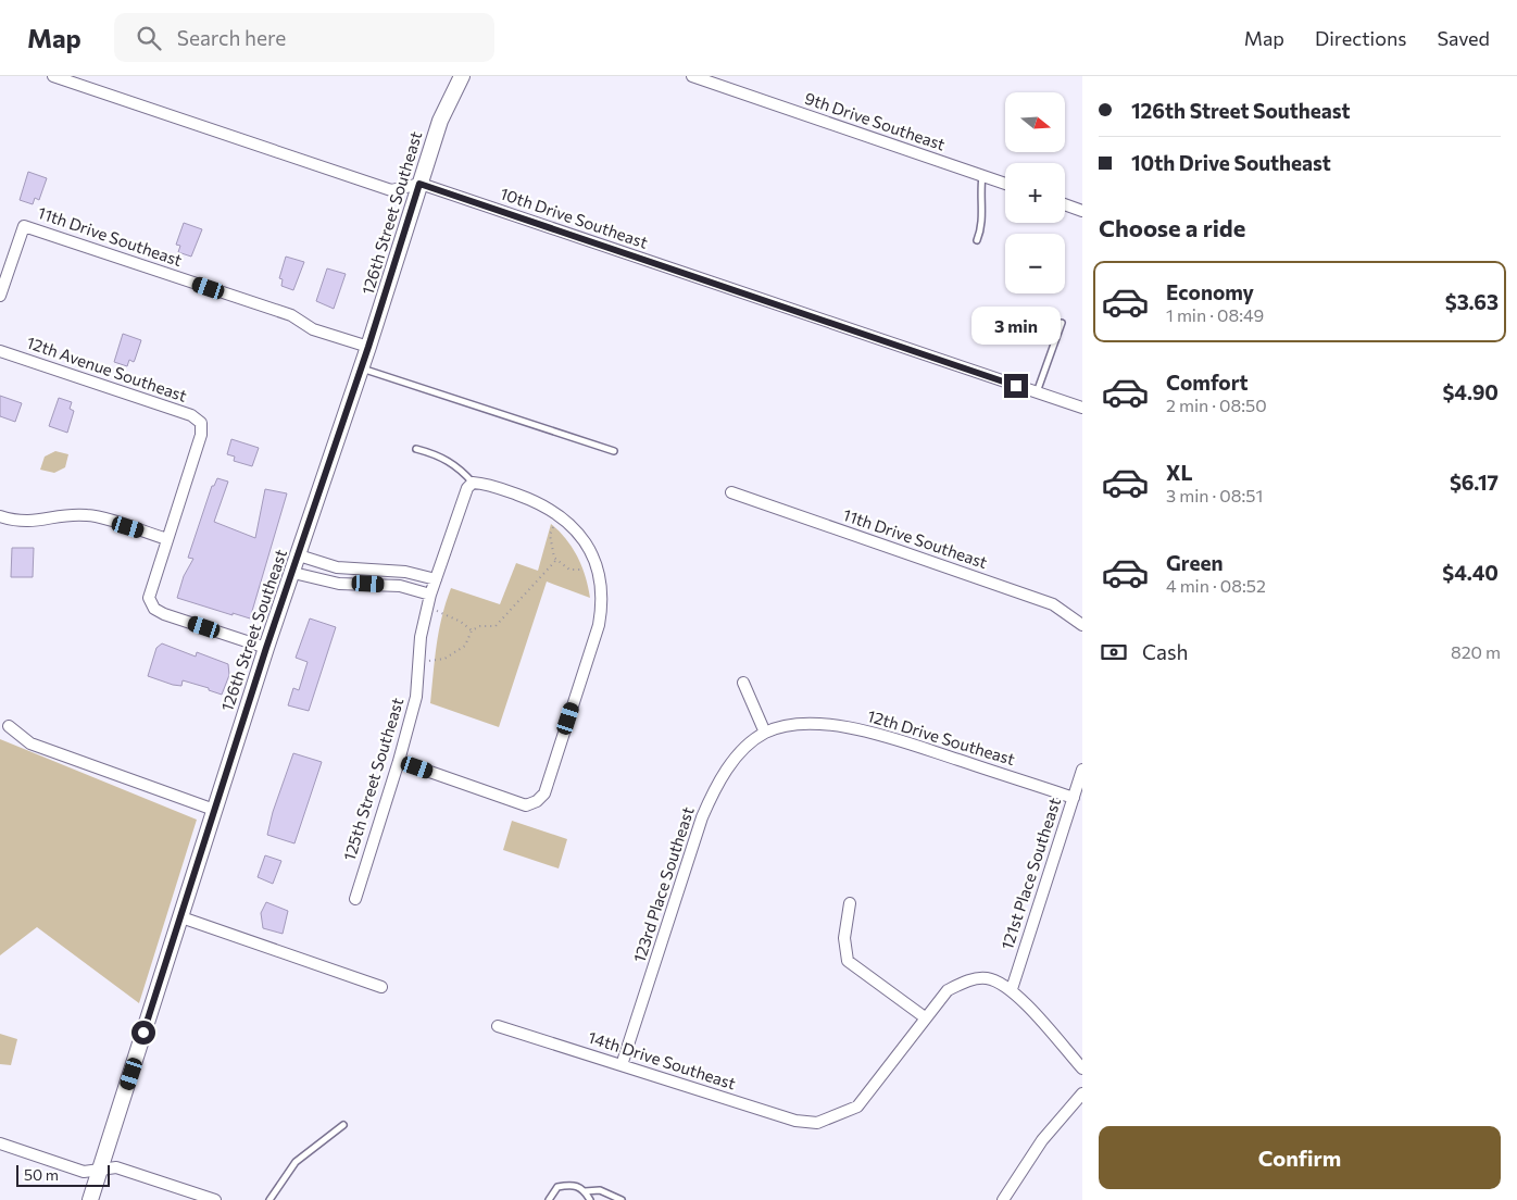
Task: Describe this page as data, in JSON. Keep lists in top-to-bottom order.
{
  "streets": {
    "street": [
      "9th Drive Southeast",
      "126th Street Southeast",
      "10th Drive Southeast",
      "11th Drive Southeast",
      "12th Avenue Southeast",
      "12th Drive Southeast",
      "125th Street Southeast",
      "121st Place Southeast",
      "123rd Place Southeast",
      "14th Drive Southeast"
    ]
  },
  "crossings": [
    ["126th Street Southeast", "10th Drive Southeast"],
    ["126th Street Southeast", "11th Drive Southeast"],
    ["12th Drive Southeast", "121st Place Southeast"],
    ["12th Drive Southeast", "123rd Place Southeast"],
    ["123rd Place Southeast", "14th Drive Southeast"]
  ],
  "scale_bar": "50 m",
  "north": "right",
  "page": {
    "header": "Map",
    "search": "Search here",
    "nav": ["Map", "Directions", "Saved"],
    "banner": ["126th Street Southeast", "10th Drive Southeast"],
    "map_buttons": ["+", "−"],
    "heading": "Choose a ride",
    "list": [
      {
        "name": "Economy",
        "note": "1 min · 08:49",
        "value": "$3.63"
      },
      {
        "name": "Comfort",
        "note": "2 min · 08:50",
        "value": "$4.90"
      },
      {
        "name": "XL",
        "note": "3 min · 08:51",
        "value": "$6.17"
      },
      {
        "name": "Green",
        "note": "4 min · 08:52",
        "value": "$4.40"
      }
    ],
    "bubble": "3 min",
    "pay": ["Cash", "820 m"],
    "buttons": "Confirm",
    "scale": "50 m"
  }
}
